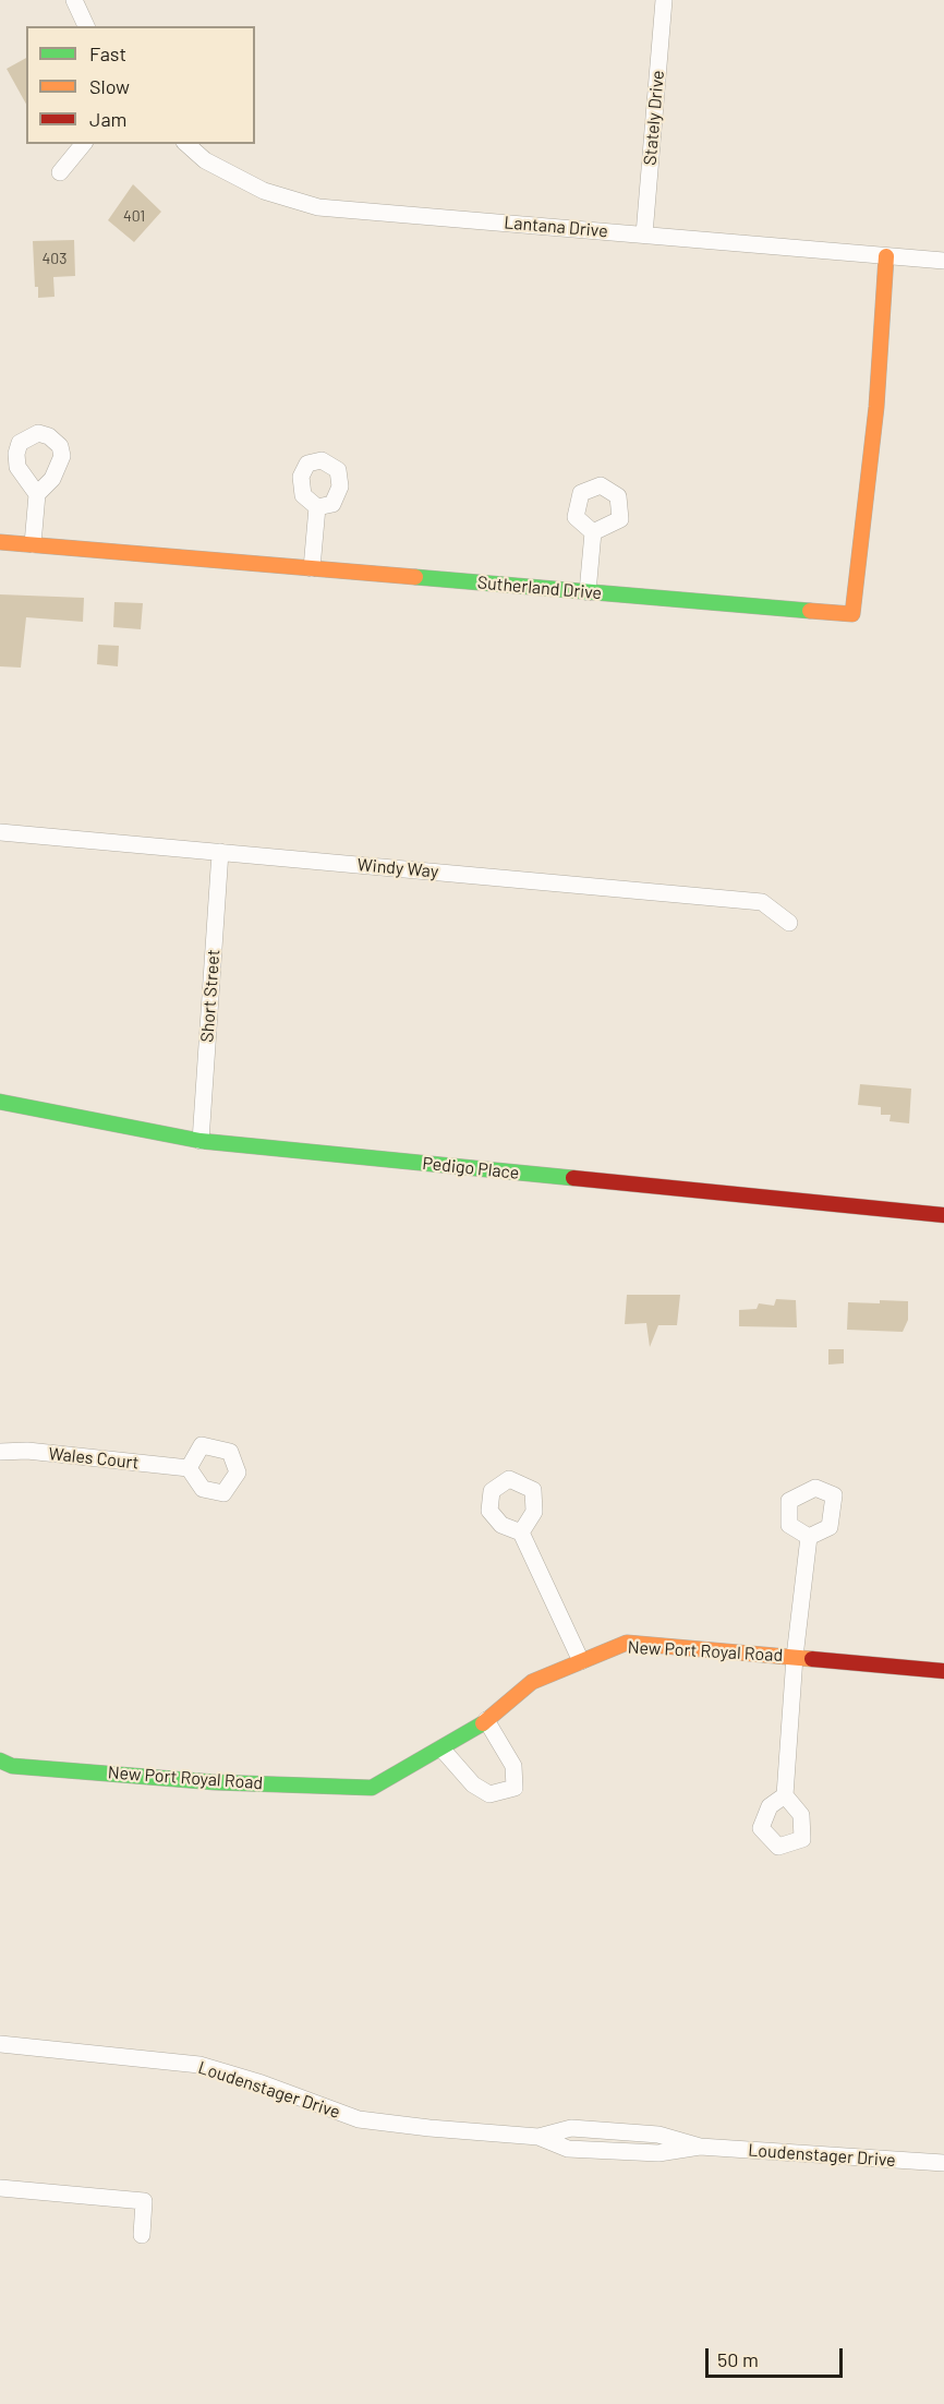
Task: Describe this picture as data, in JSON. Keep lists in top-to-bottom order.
{
  "streets": {
    "street": [
      "Stately Drive",
      "Lantana Drive",
      "Sutherland Drive",
      "Windy Way",
      "Short Street",
      "Pedigo Place",
      "Wales Court",
      "New Port Royal Road",
      "Loudenstager Drive"
    ]
  },
  "crossings": [
    ["Stately Drive", "Lantana Drive"],
    ["Lantana Drive", "Sutherland Drive"],
    ["Windy Way", "Short Street"],
    ["Short Street", "Pedigo Place"]
  ],
  "house_numbers": ["401", "403"],
  "legend": ["Fast", "Slow", "Jam"],
  "scale_bar": "50 m"
}
